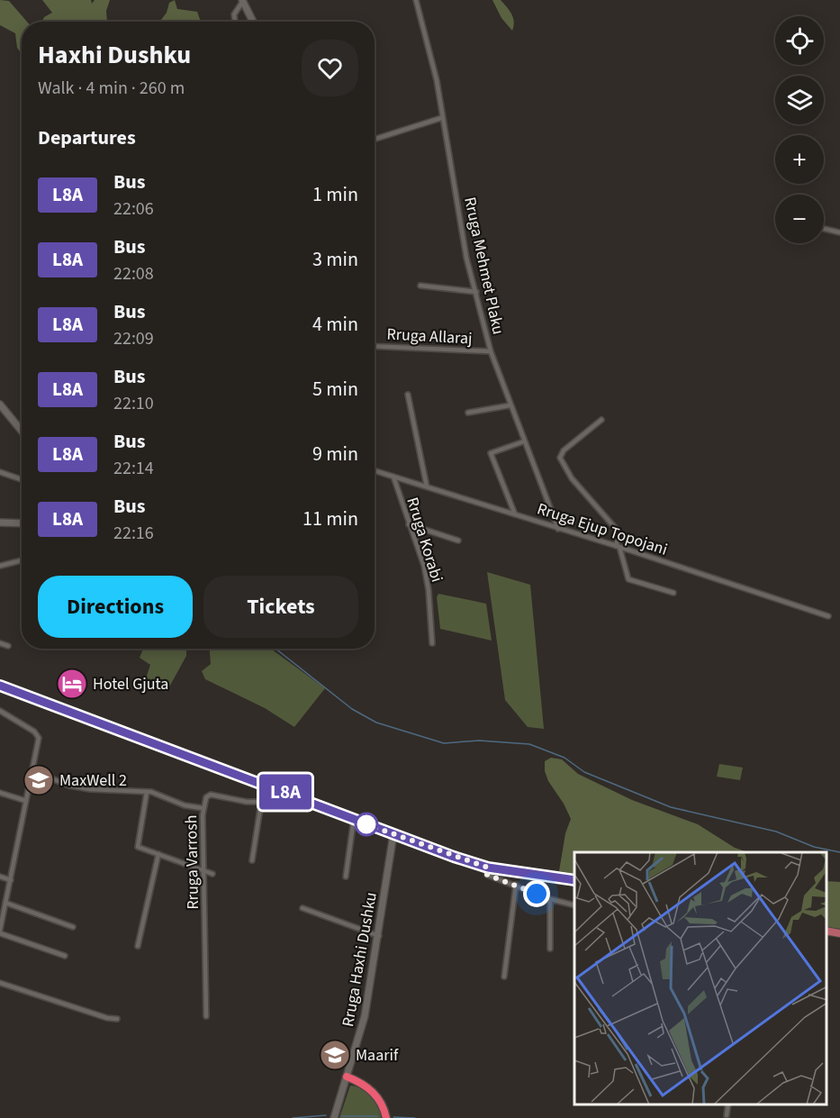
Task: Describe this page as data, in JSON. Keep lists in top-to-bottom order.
{
  "streets": {
    "street": [
      "Rruga Mehmet Plaku",
      "Rruga Allaraj",
      "Rruga Ejup Topojani",
      "Rruga Korabi",
      "Rruga Varrosh",
      "Rruga Haxhi Dushku"
    ]
  },
  "crossings": [
    ["Rruga Mehmet Plaku", "Rruga Allaraj"],
    ["Rruga Mehmet Plaku", "Rruga Ejup Topojani"],
    ["Rruga Ejup Topojani", "Rruga Korabi"]
  ],
  "places": {
    "hotel": ["Hotel Gjuta"],
    "school or university": ["MaxWell 2", "Maarif"]
  },
  "lines": ["bus line L8A"],
  "page": {
    "on_map": "L8A",
    "map_buttons": ["+", "−"],
    "heading": [
      ["Haxhi Dushku", "Walk · 4 min · 260 m"],
      "Departures"
    ],
    "list": [
      {
        "mark": "L8A",
        "name": "Bus",
        "note": "22:06",
        "value": "1 min"
      },
      {
        "mark": "L8A",
        "name": "Bus",
        "note": "22:08",
        "value": "3 min"
      },
      {
        "mark": "L8A",
        "name": "Bus",
        "note": "22:09",
        "value": "4 min"
      },
      {
        "mark": "L8A",
        "name": "Bus",
        "note": "22:10",
        "value": "5 min"
      },
      {
        "mark": "L8A",
        "name": "Bus",
        "note": "22:14",
        "value": "9 min"
      },
      {
        "mark": "L8A",
        "name": "Bus",
        "note": "22:16",
        "value": "11 min"
      }
    ],
    "buttons": ["Directions", "Tickets"]
  }
}
